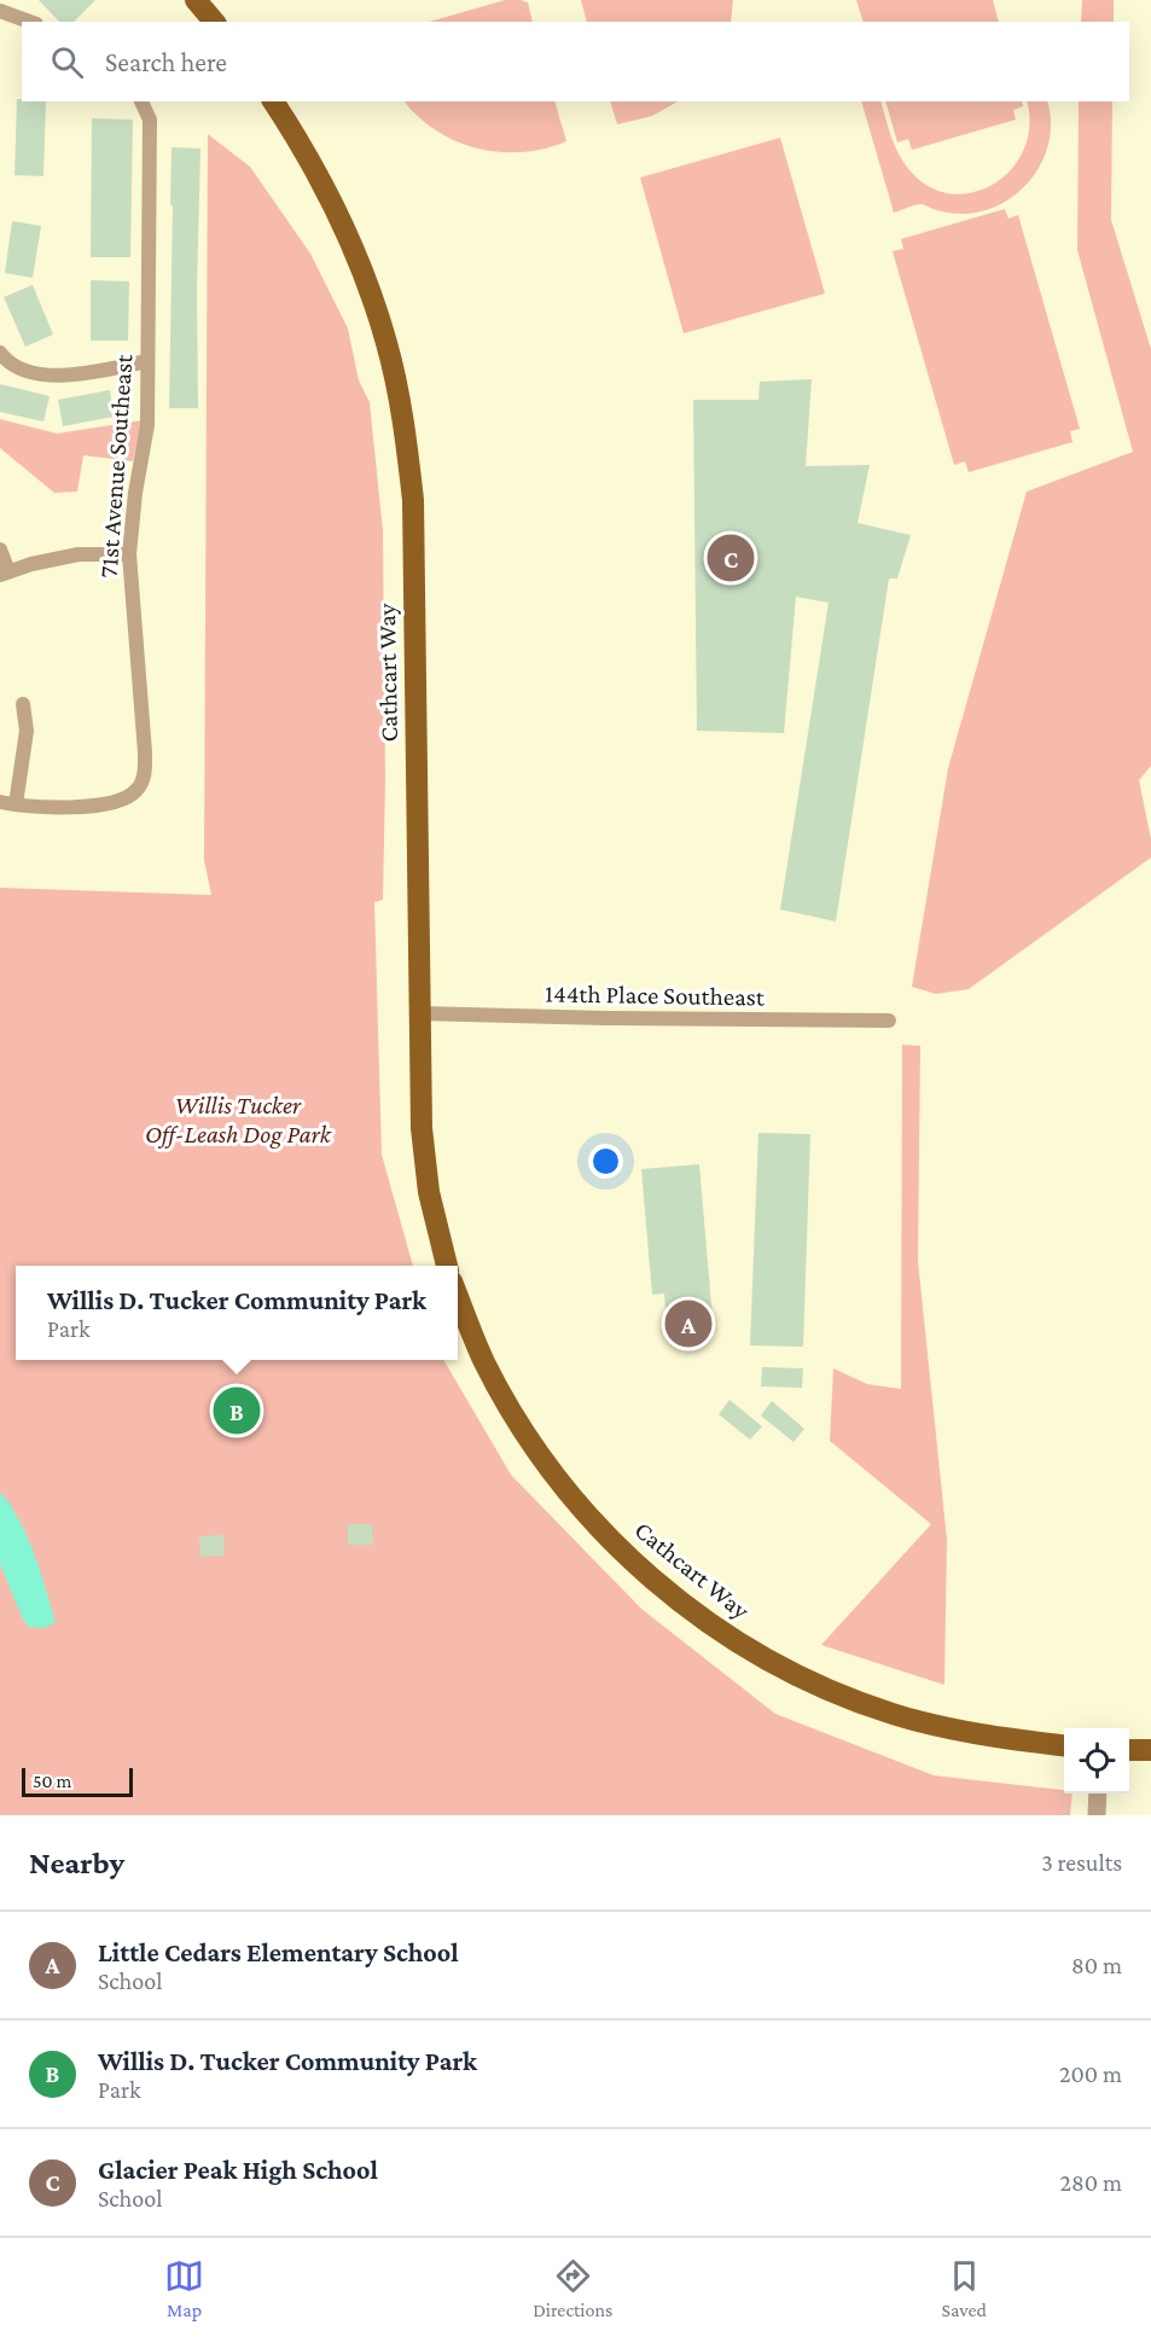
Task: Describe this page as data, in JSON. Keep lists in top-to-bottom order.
{
  "streets": {
    "main road": ["Cathcart Way"],
    "street": ["71st Avenue Southeast", "144th Place Southeast"]
  },
  "crossings": [
    ["Cathcart Way", "144th Place Southeast"]
  ],
  "parks": ["Willis Tucker Off-Leash Dog Park"],
  "scale_bar": "50 m",
  "page": {
    "search": "Search here",
    "pins": ["C", "A", "B"],
    "popup": ["Willis D. Tucker Community Park", "Park"],
    "scale": "50 m",
    "heading": ["Nearby", "3 results"],
    "list": [
      {
        "mark": "A",
        "name": "Little Cedars Elementary School",
        "note": "School",
        "value": "80 m"
      },
      {
        "mark": "B",
        "name": "Willis D. Tucker Community Park",
        "note": "Park",
        "value": "200 m"
      },
      {
        "mark": "C",
        "name": "Glacier Peak High School",
        "note": "School",
        "value": "280 m"
      }
    ],
    "nav": ["Map", "Directions", "Saved"]
  }
}
